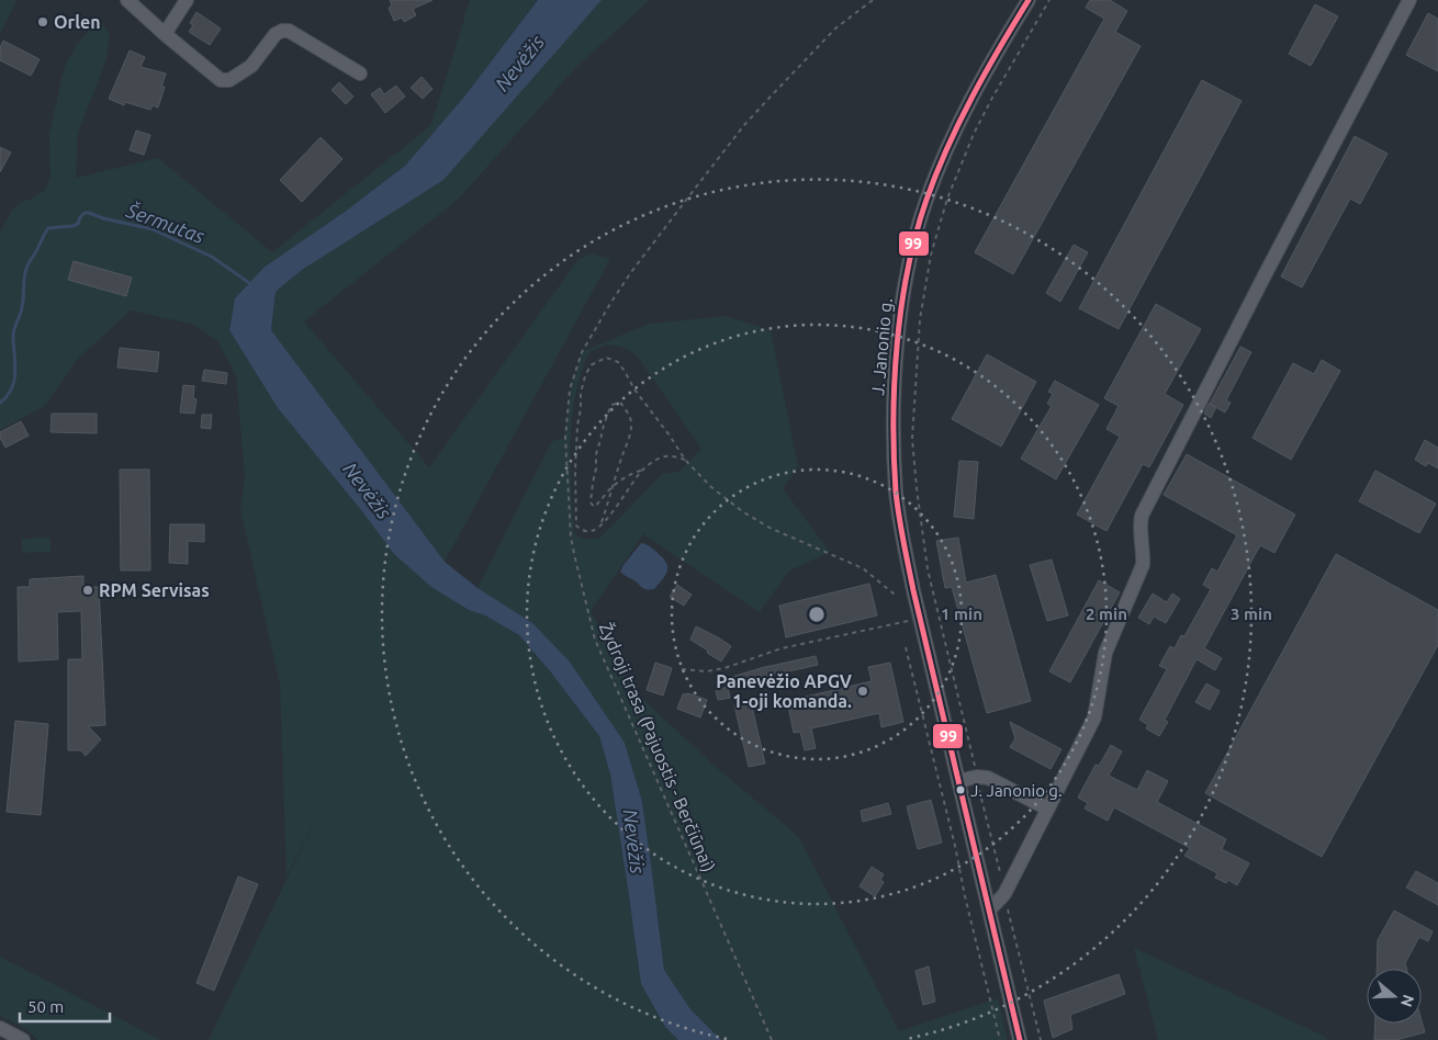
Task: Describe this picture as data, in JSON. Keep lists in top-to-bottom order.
{
  "streets": {
    "street": ["J. Janonio g."],
    "path": ["Žydroji trasa (Pajuostis - Berčiūnai)"]
  },
  "water": ["Nevėžis", "Šermutas"],
  "places": [
    "Orlen",
    "RPM Servisas",
    "Panevėžio APGV 1-oji komanda.",
    "J. Janonio g."
  ],
  "lines": ["transit line 99"],
  "scale_bar": "50 m",
  "north": "right",
  "rings": ["1 min", "2 min", "3 min"]
}
